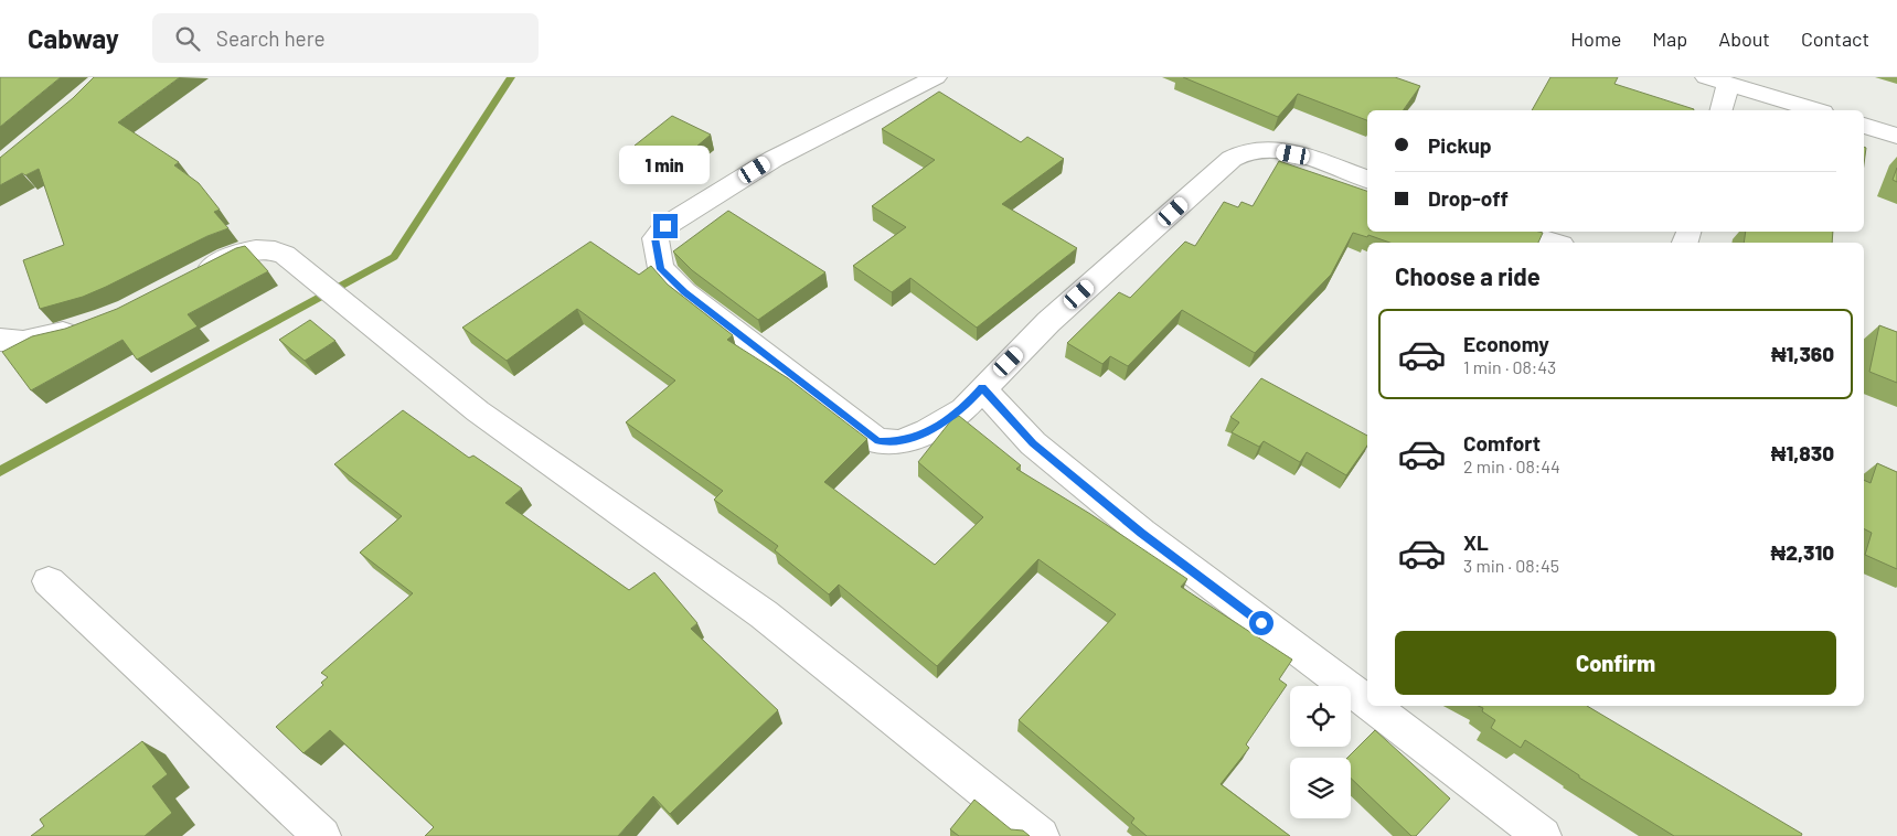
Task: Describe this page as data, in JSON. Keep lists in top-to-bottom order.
{
  "page": {
    "header": "Cabway",
    "search": "Search here",
    "nav": [
      "Home",
      "Map",
      "About",
      "Contact"
    ],
    "banner": ["Pickup", "Drop-off"],
    "bubble": "1 min",
    "heading": "Choose a ride",
    "list": [
      {
        "name": "Economy",
        "note": "1 min · 08:43",
        "value": "₦1,360"
      },
      {
        "name": "Comfort",
        "note": "2 min · 08:44",
        "value": "₦1,830"
      },
      {
        "name": "XL",
        "note": "3 min · 08:45",
        "value": "₦2,310"
      }
    ],
    "buttons": "Confirm"
  }
}
